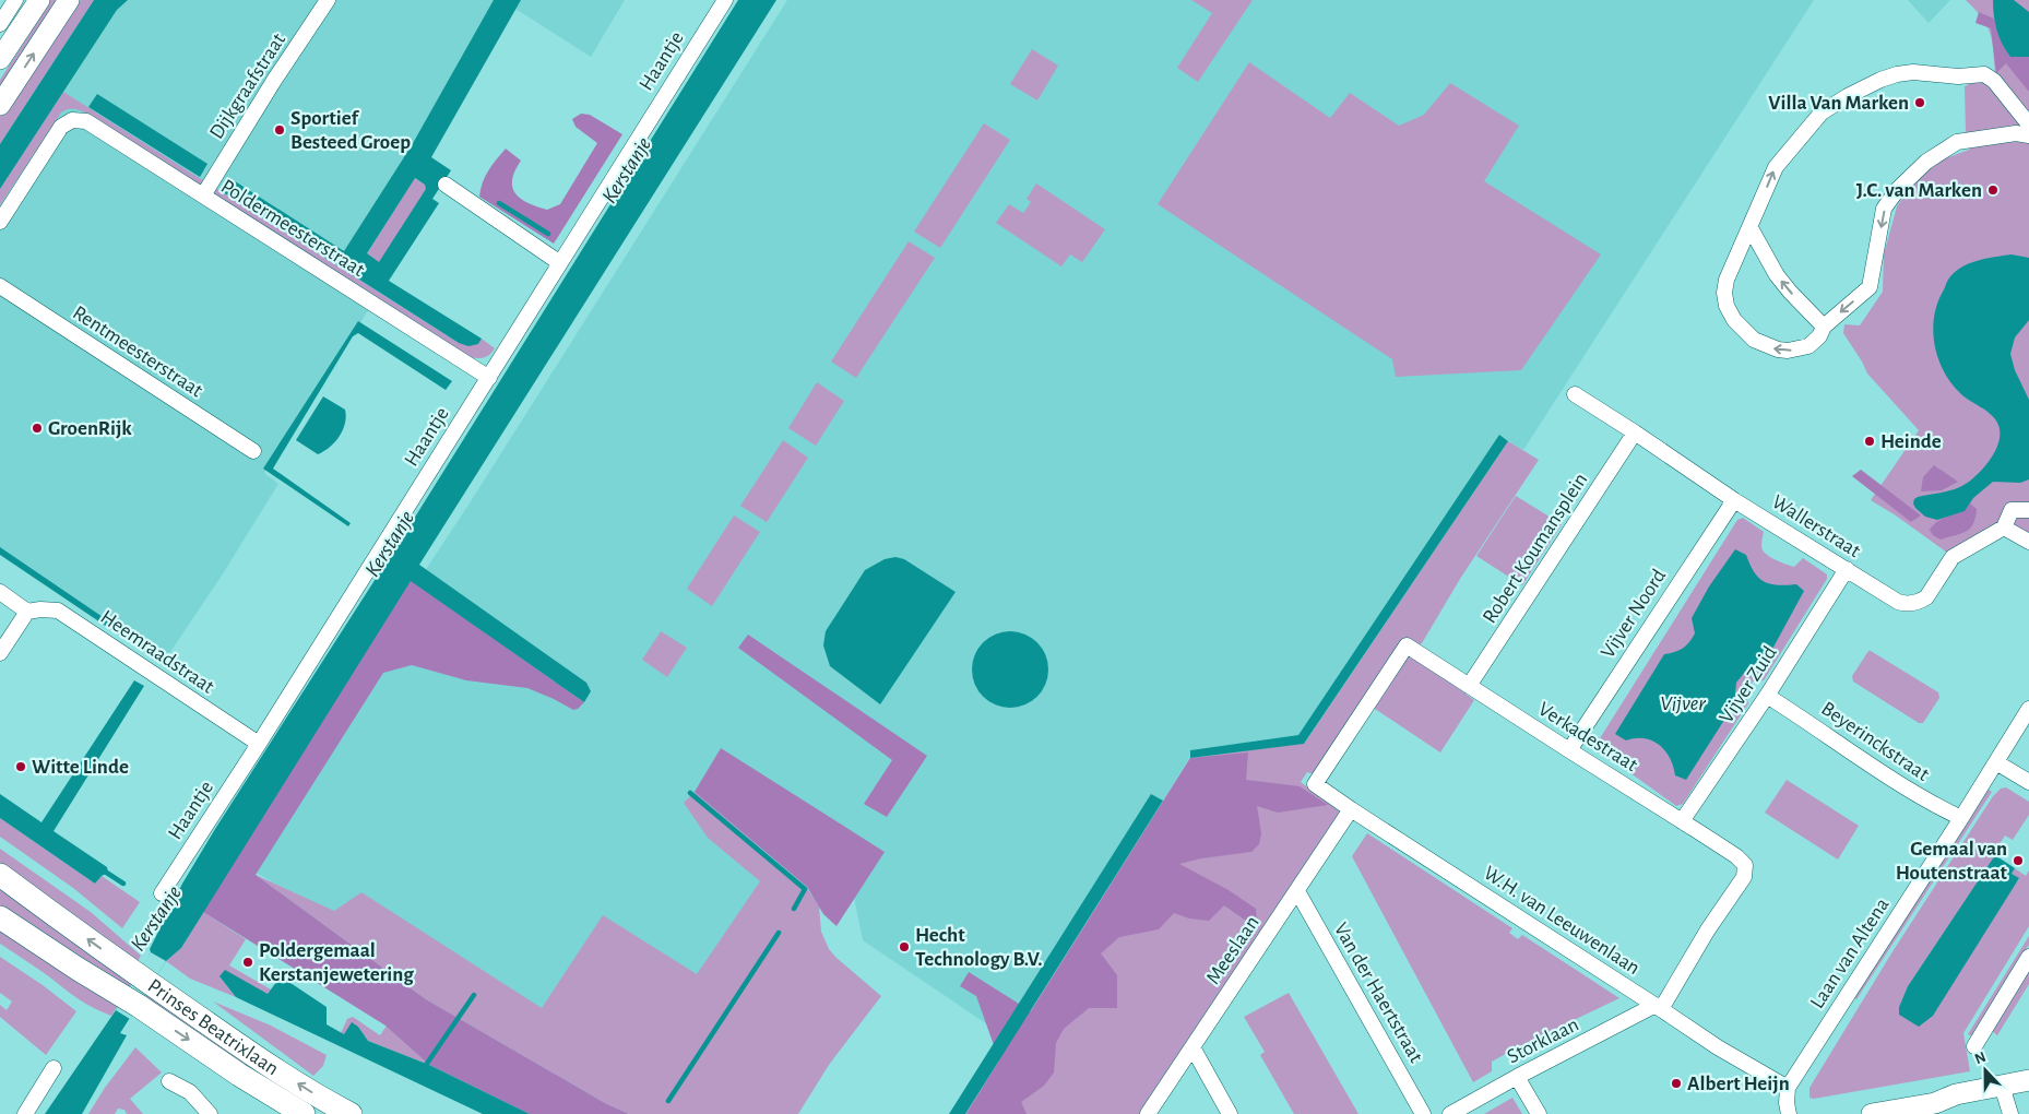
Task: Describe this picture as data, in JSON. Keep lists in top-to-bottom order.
{
  "streets": {
    "main road": ["Prinses Beatrixlaan"],
    "street": [
      "Haantje",
      "Dijkgraafstraat",
      "Poldermeesterstraat",
      "Rentmeesterstraat",
      "Wallerstraat",
      "Robert Koumansplein",
      "Vijver Noord",
      "Heemraadstraat",
      "Vijver Zuid",
      "Verkadestraat",
      "Beyerinckstraat",
      "W.H. van Leeuwenlaan",
      "Meeslaan",
      "Laan van Altena",
      "Van der Haertstraat",
      "Storklaan"
    ]
  },
  "crossings": [
    ["Haantje", "Poldermeesterstraat"],
    ["Haantje", "Heemraadstraat"],
    ["Dijkgraafstraat", "Poldermeesterstraat"],
    ["Wallerstraat", "Robert Koumansplein"],
    ["Wallerstraat", "Vijver Noord"],
    ["Wallerstraat", "Vijver Zuid"],
    ["Robert Koumansplein", "Verkadestraat"],
    ["Vijver Noord", "Verkadestraat"],
    ["Vijver Zuid", "Verkadestraat"],
    ["Vijver Zuid", "Beyerinckstraat"],
    ["Verkadestraat", "W.H. van Leeuwenlaan"],
    ["Verkadestraat", "Storklaan"],
    ["Beyerinckstraat", "Laan van Altena"],
    ["W.H. van Leeuwenlaan", "Meeslaan"],
    ["W.H. van Leeuwenlaan", "Laan van Altena"],
    ["W.H. van Leeuwenlaan", "Storklaan"],
    ["Meeslaan", "Van der Haertstraat"]
  ],
  "water": ["Kerstanje", "Vijver"],
  "places": [
    "Villa Van Marken",
    "Sportief Besteed Groep",
    "J.C. van Marken",
    "GroenRijk",
    "Heinde",
    "Witte Linde",
    "Gemaal van Houtenstraat",
    "Hecht Technology B.V.",
    "Poldergemaal Kerstanjewetering",
    "Albert Heijn"
  ],
  "north": "top"
}
